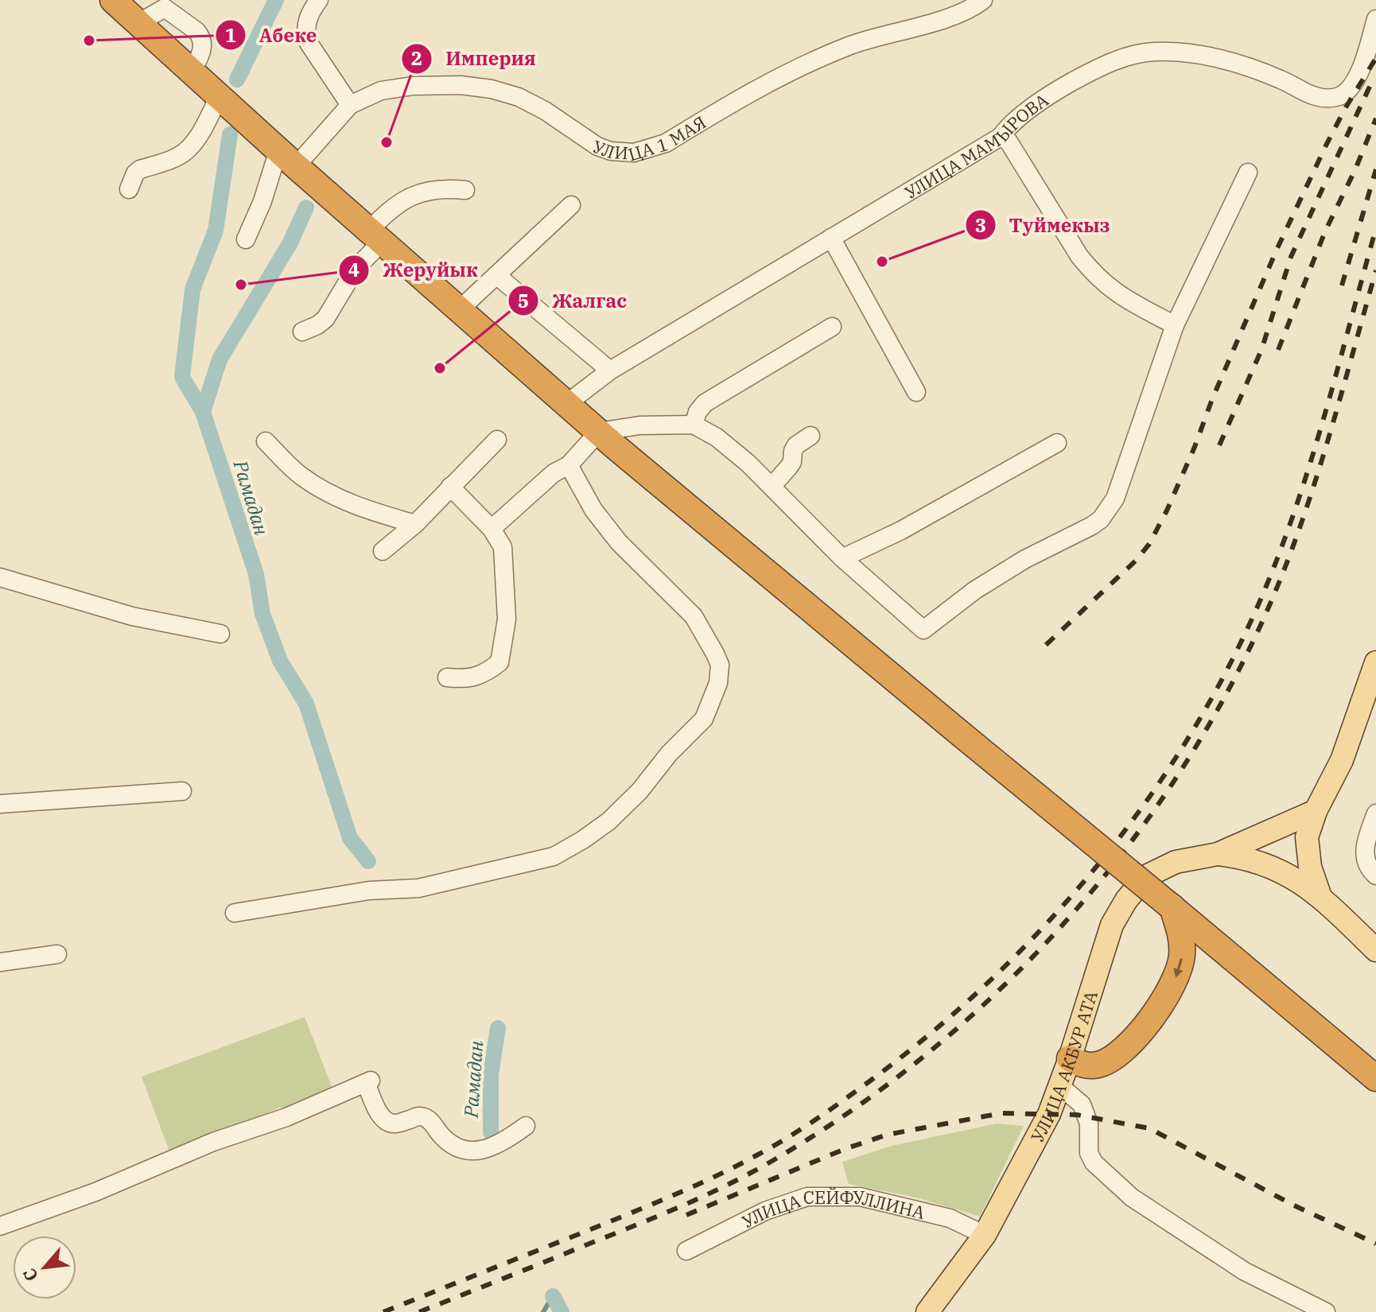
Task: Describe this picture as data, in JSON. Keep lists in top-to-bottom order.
{
  "streets": {
    "main road": ["УЛИЦА АКБУР АТА"],
    "street": ["УЛИЦА 1 МАЯ", "УЛИЦА МАМЫРОВА", "УЛИЦА СЕЙФУЛЛИНА"]
  },
  "crossings": [
    ["УЛИЦА АКБУР АТА", "УЛИЦА СЕЙФУЛЛИНА"]
  ],
  "water": ["Рамадан"],
  "places": [
    "Абеке",
    "Империя",
    "Туймекыз",
    "Жеруйык",
    "Жалгас"
  ],
  "north": "bottom left"
}
